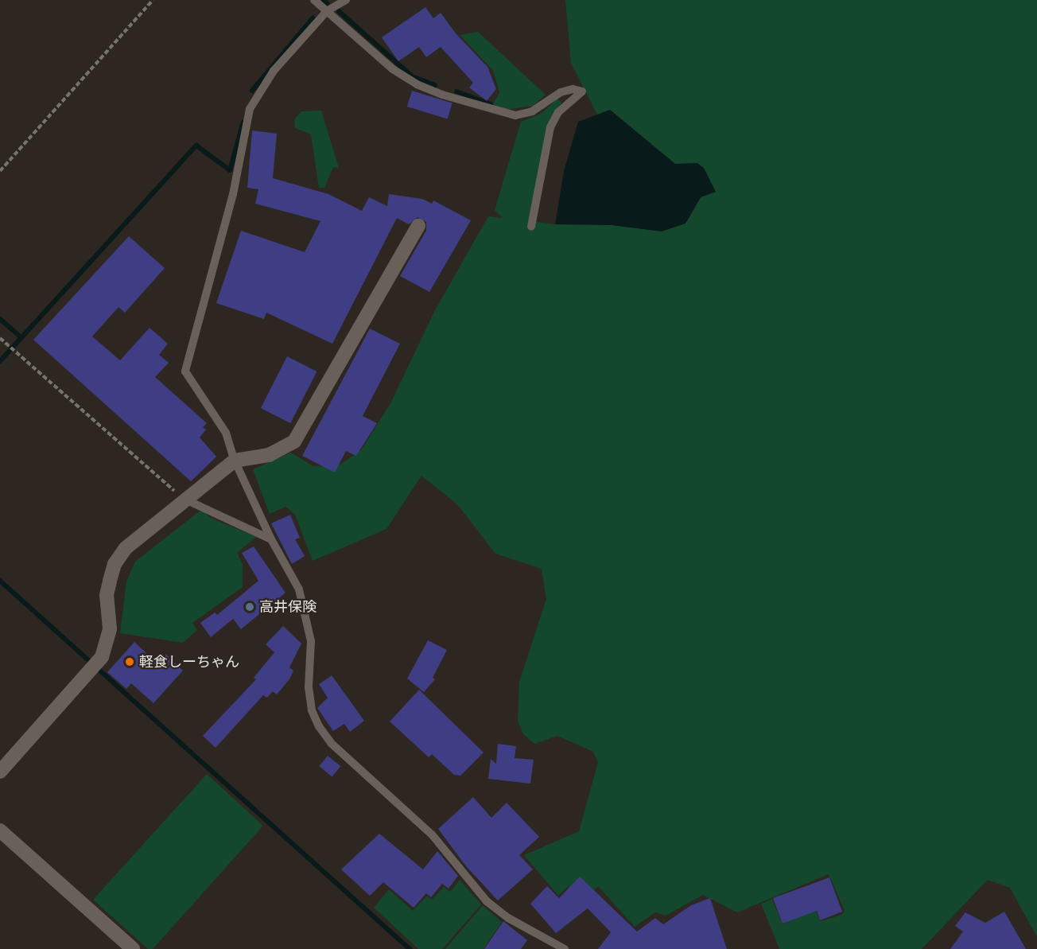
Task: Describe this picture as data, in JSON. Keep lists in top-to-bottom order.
{
  "places": ["高井保険", "軽食しーちゃん"]
}
